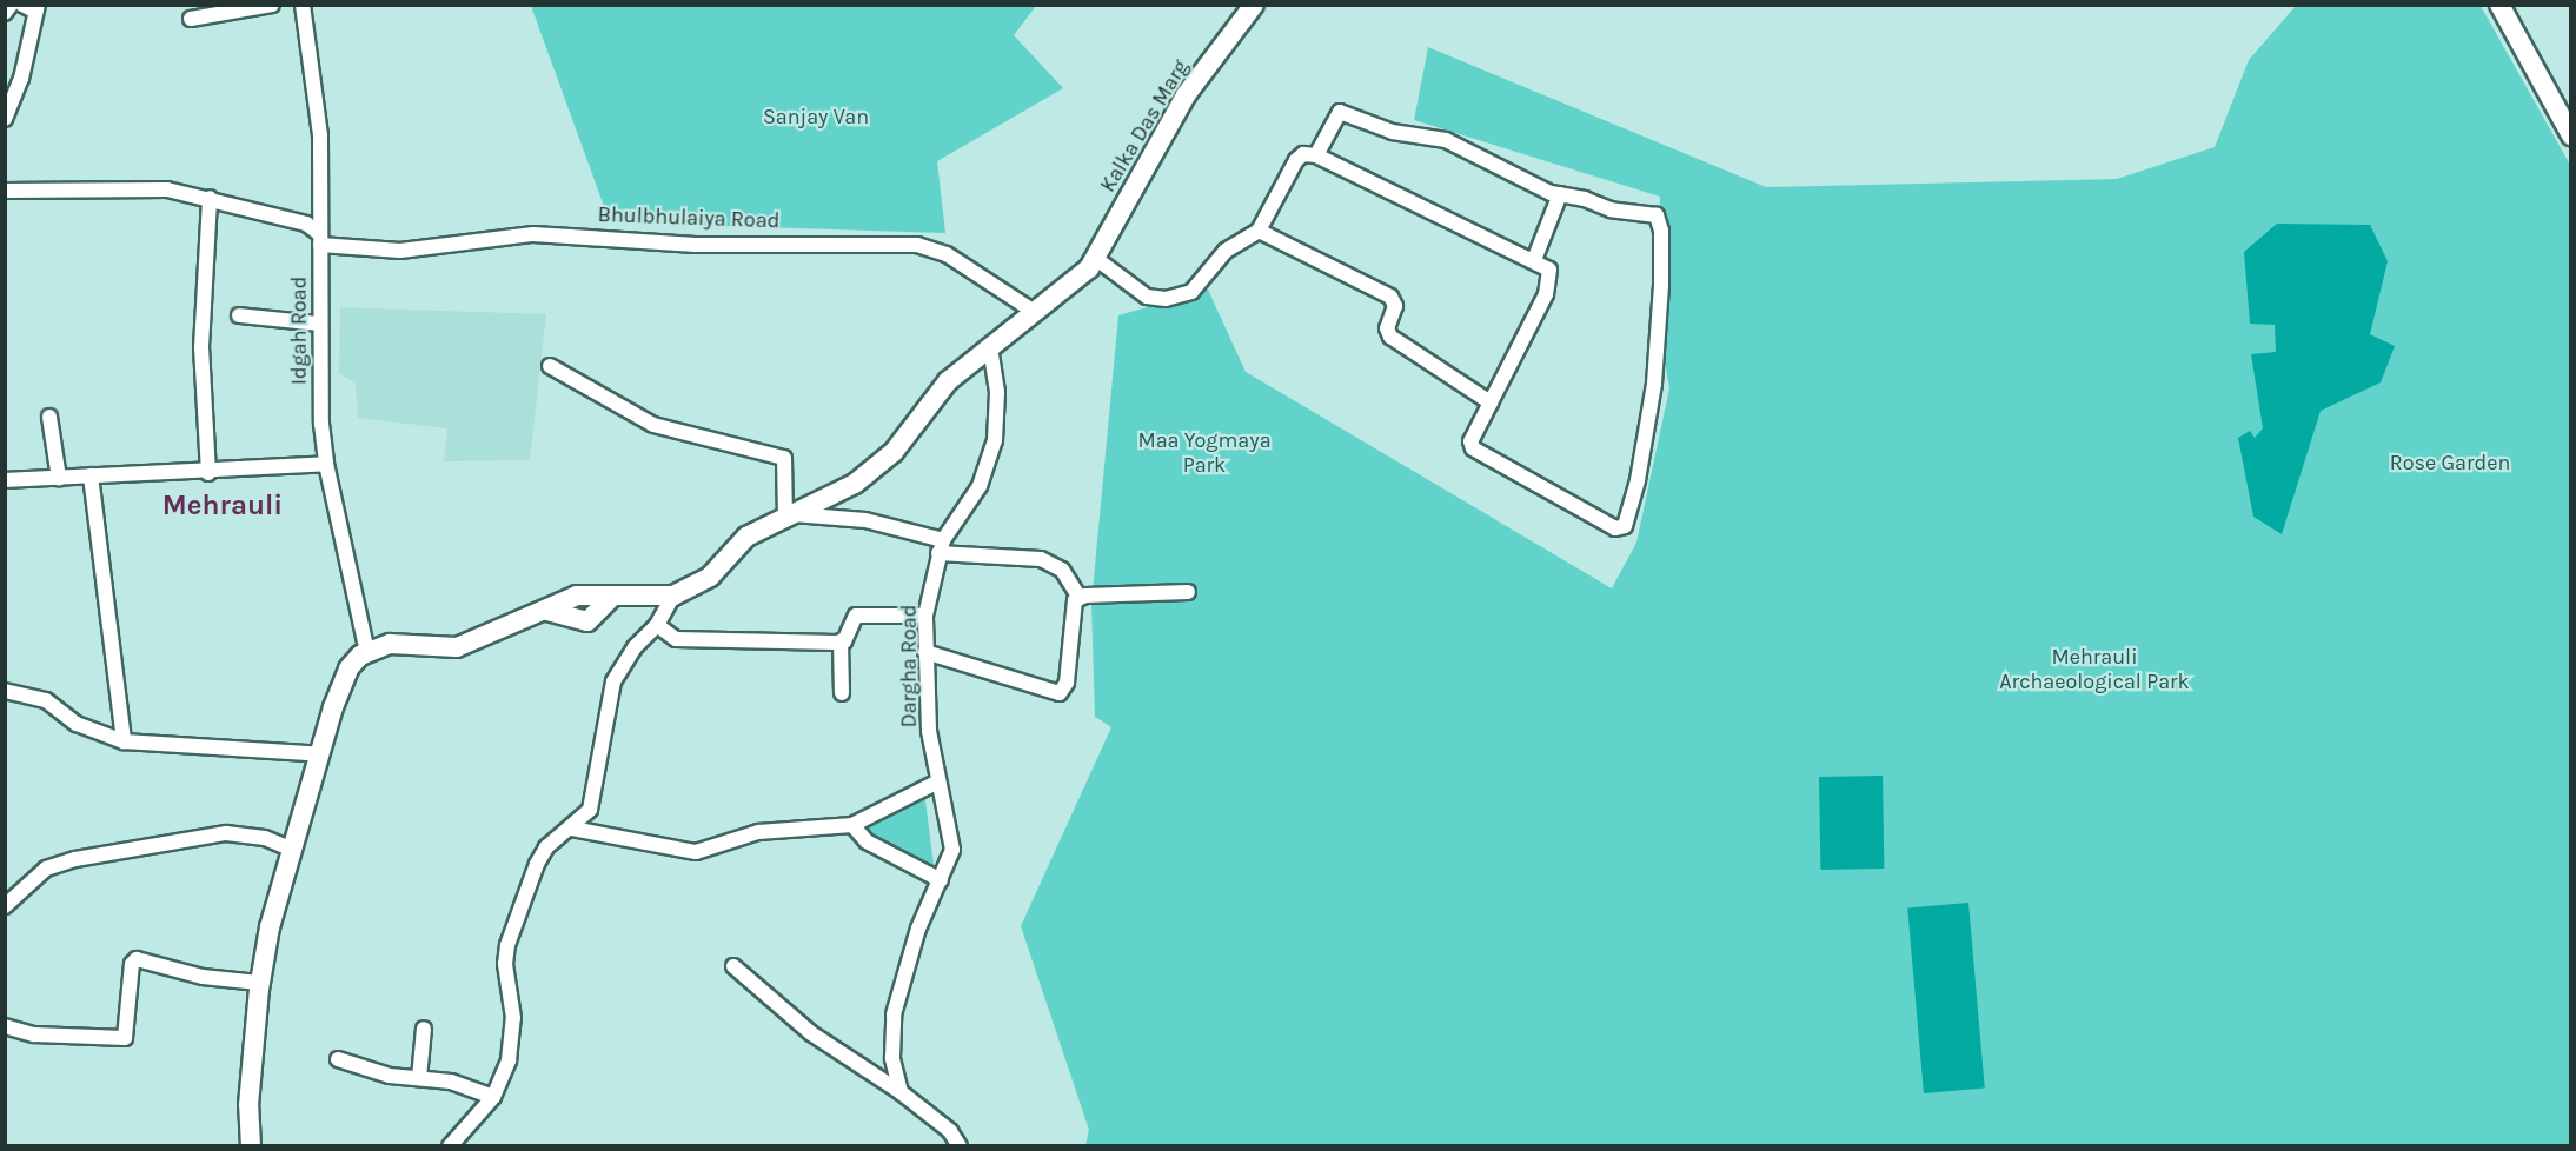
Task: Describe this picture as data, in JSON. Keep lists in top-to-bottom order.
{
  "streets": {
    "street": [
      "Kalka Das Marg",
      "Bhulbhulaiya Road",
      "Idgah Road",
      "Dargha Road"
    ]
  },
  "crossings": [
    ["Kalka Das Marg", "Bhulbhulaiya Road"],
    ["Bhulbhulaiya Road", "Idgah Road"]
  ],
  "districts": ["Mehrauli"],
  "parks": [
    "Sanjay Van",
    "Maa Yogmaya Park",
    "Rose Garden",
    "Mehrauli Archaeological Park"
  ]
}
